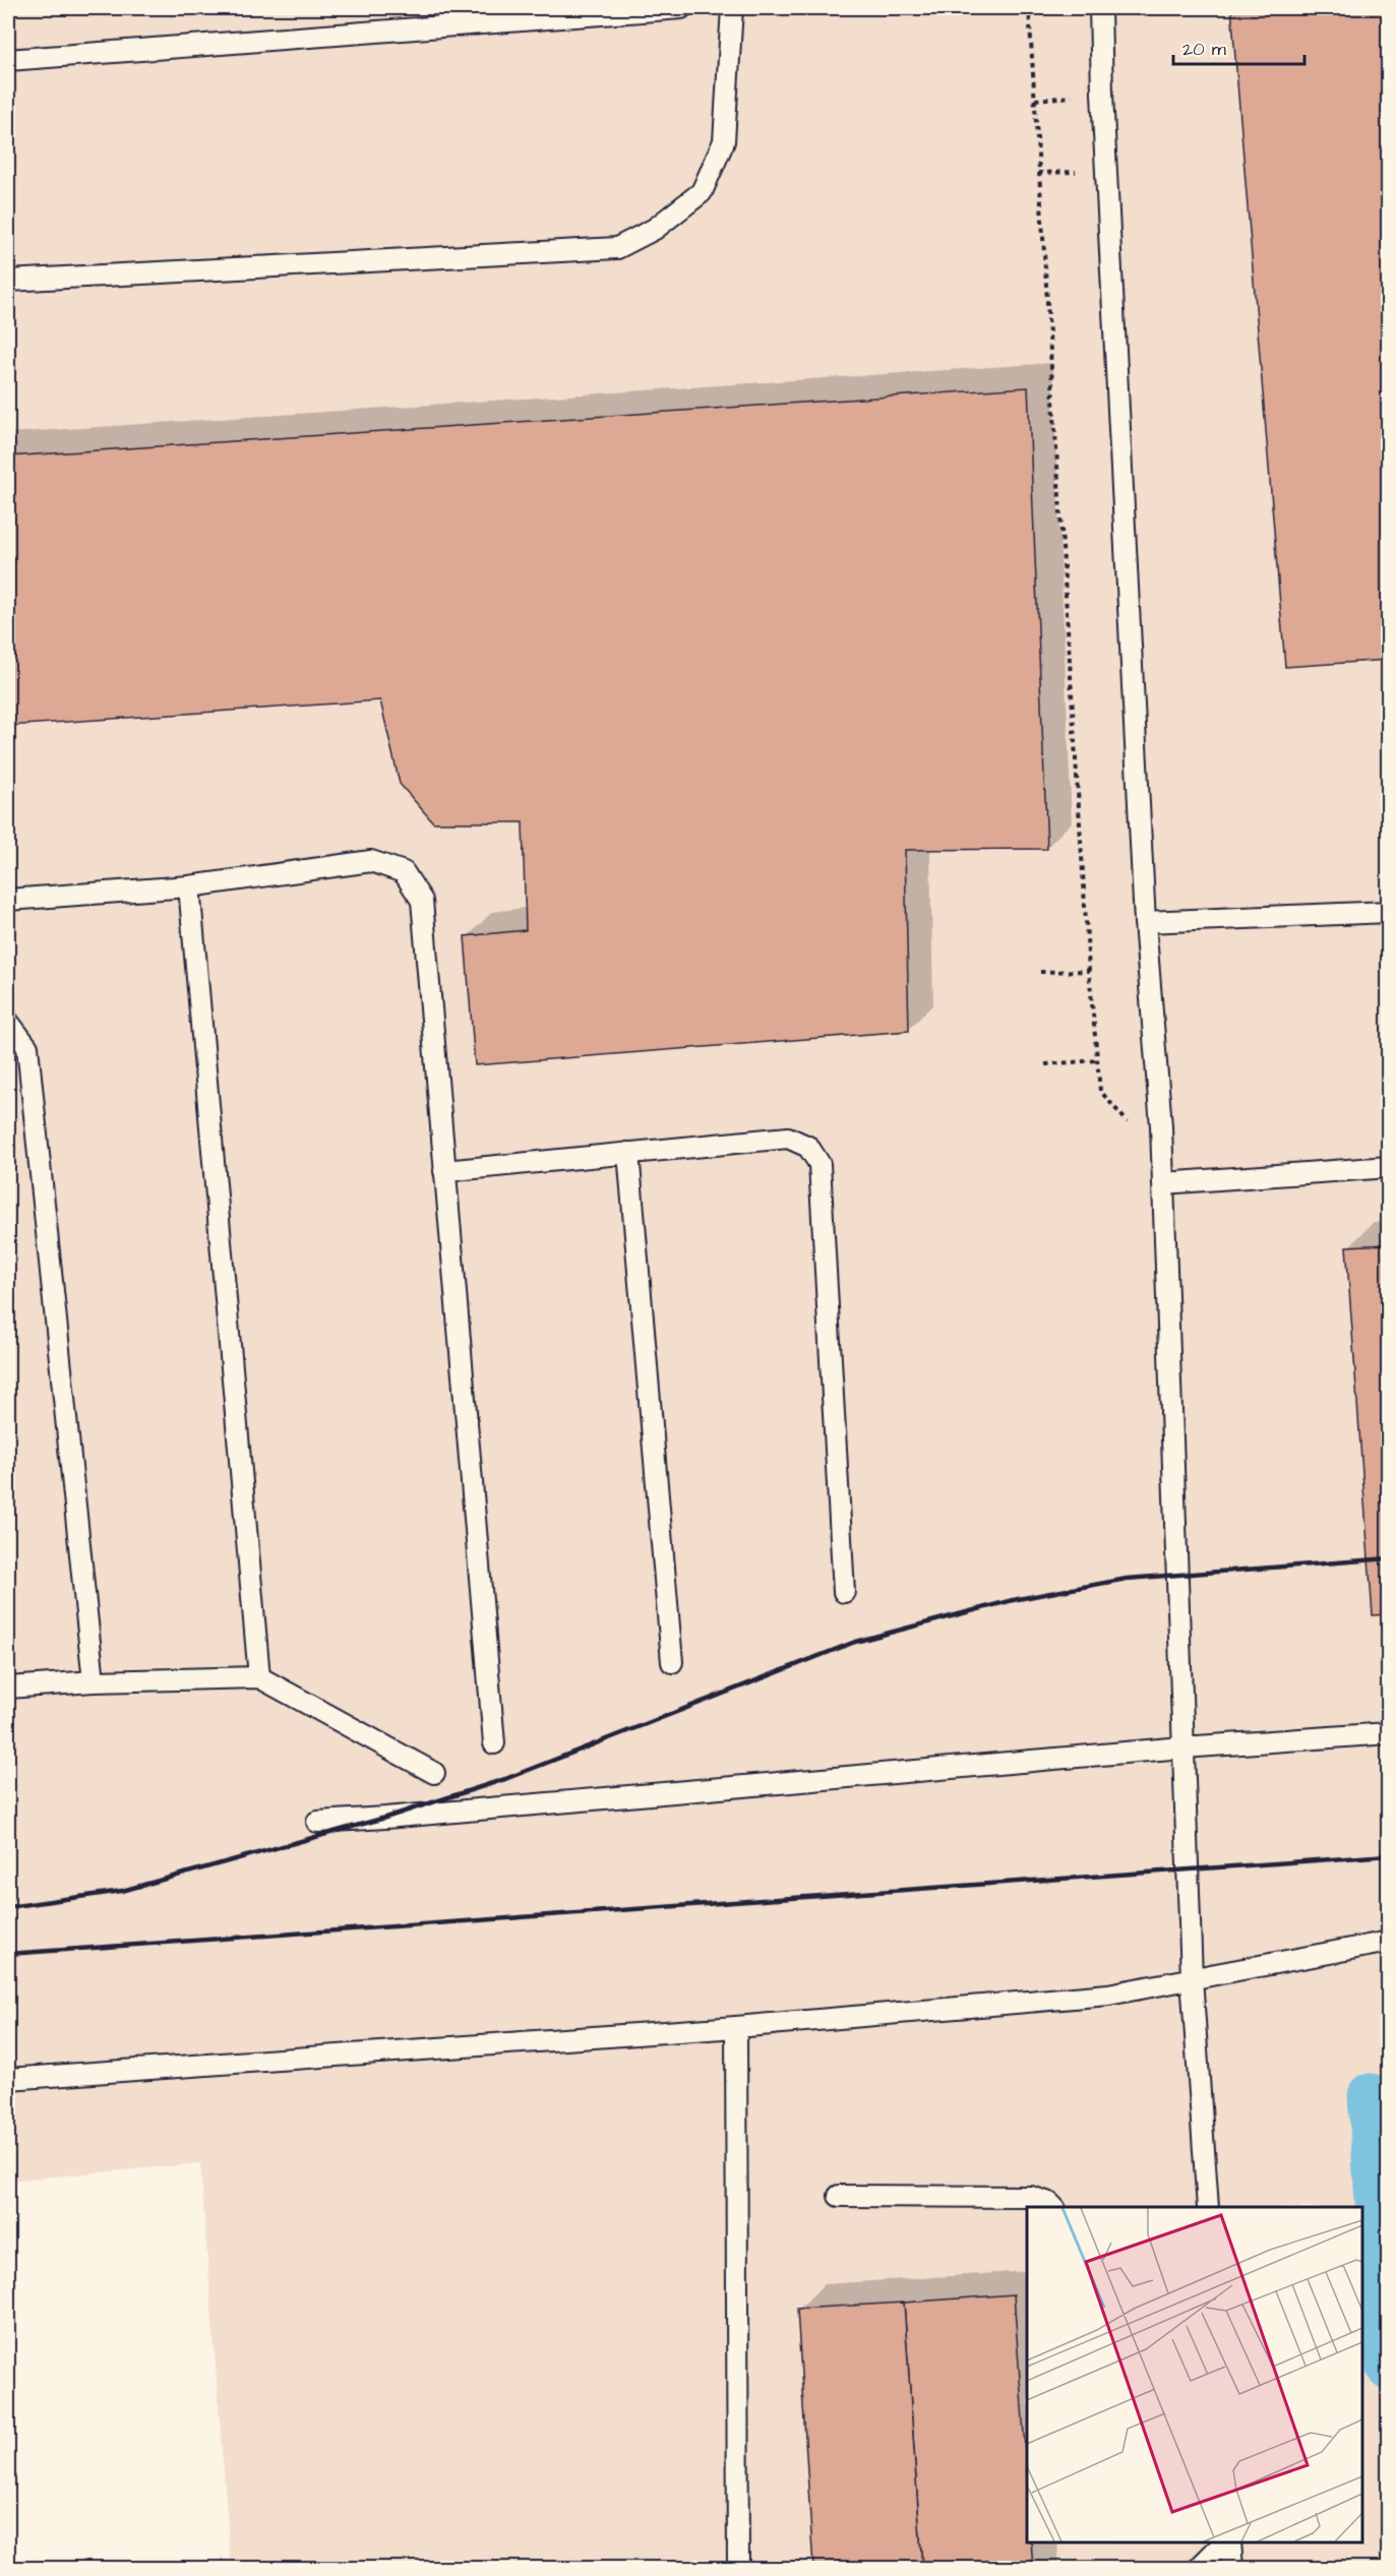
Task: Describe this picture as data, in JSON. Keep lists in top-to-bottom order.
{
  "scale_bar": "20 m"
}
